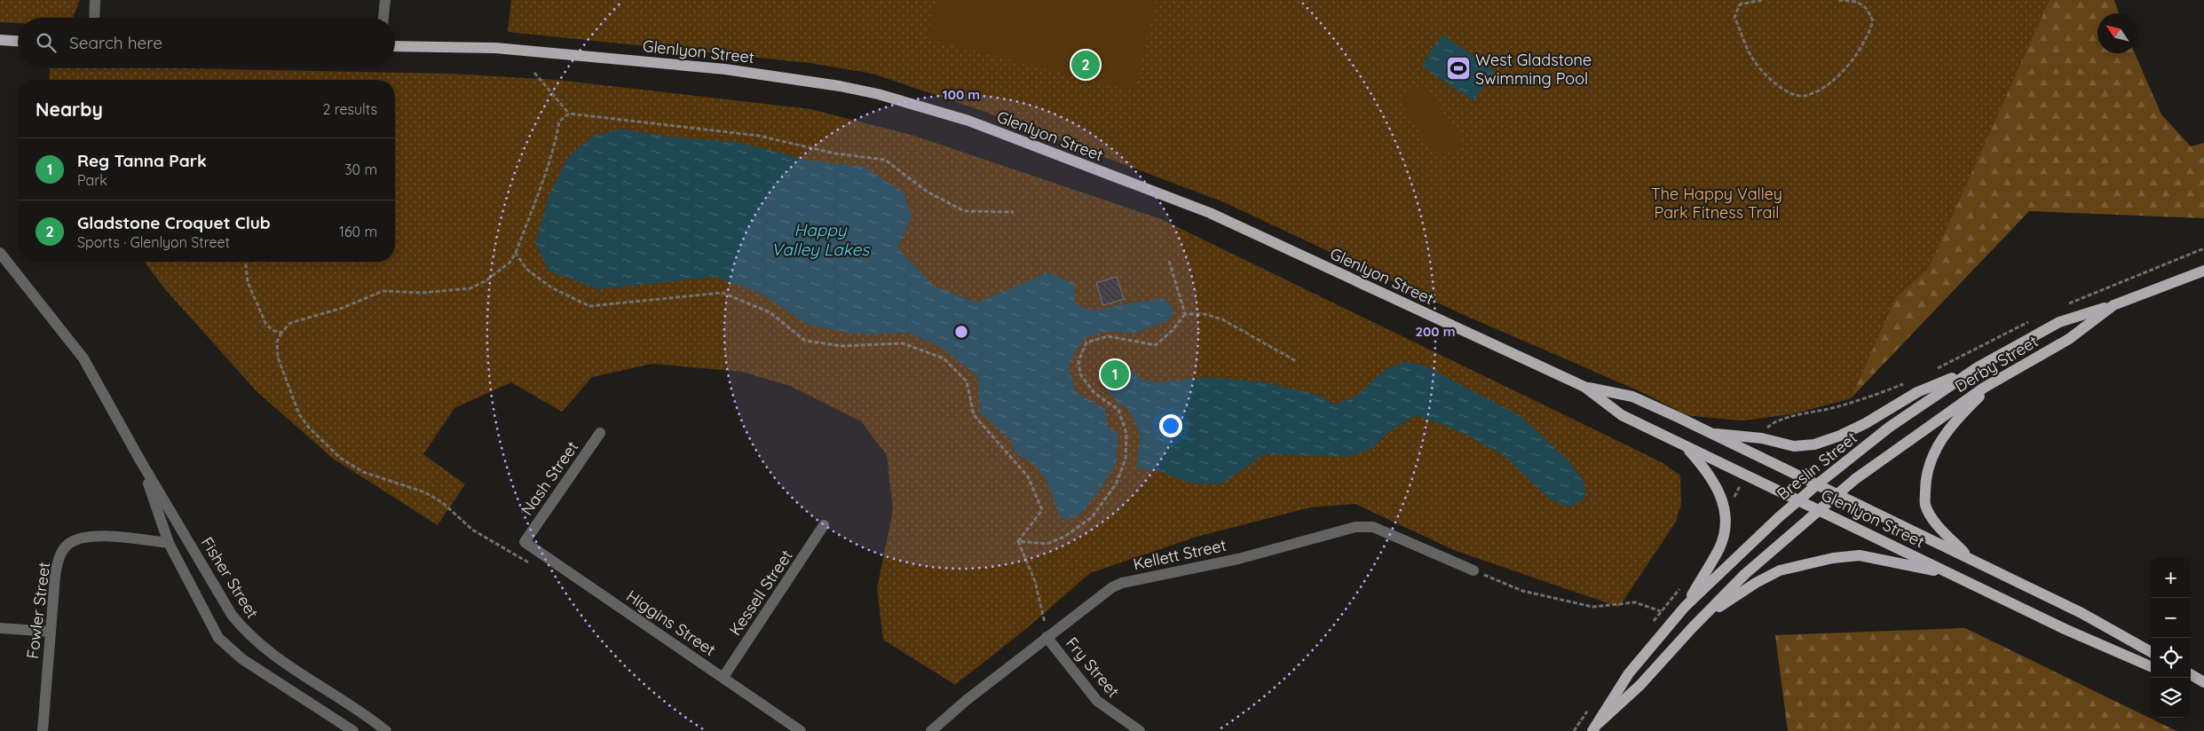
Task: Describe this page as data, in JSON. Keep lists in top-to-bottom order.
{
  "streets": {
    "main road": ["Glenlyon Street", "Derby Street", "Breslin Street"],
    "street": [
      "Nash Street",
      "Kellett Street",
      "Fisher Street",
      "Kessell Street",
      "Fowler Street",
      "Higgins Street",
      "Fry Street"
    ]
  },
  "crossings": [
    ["Glenlyon Street", "Derby Street"],
    ["Glenlyon Street", "Breslin Street"],
    ["Derby Street", "Breslin Street"],
    ["Nash Street", "Higgins Street"],
    ["Kellett Street", "Fry Street"],
    ["Fisher Street", "Fowler Street"],
    ["Kessell Street", "Higgins Street"]
  ],
  "water": ["Happy Valley Lakes"],
  "parks": ["The Happy Valley Park Fitness Trail"],
  "places": {
    "sports": ["West Gladstone Swimming Pool"]
  },
  "north": "top left",
  "page": {
    "search": "Search here",
    "pins": ["2", "1"],
    "heading": ["Nearby", "2 results"],
    "list": [
      {
        "mark": "1",
        "name": "Reg Tanna Park",
        "note": "Park",
        "value": "30 m"
      },
      {
        "mark": "2",
        "name": "Gladstone Croquet Club",
        "note": "Sports · Glenlyon Street",
        "value": "160 m"
      }
    ],
    "map_buttons": ["+", "−"]
  },
  "rings": ["100 m", "200 m"]
}
